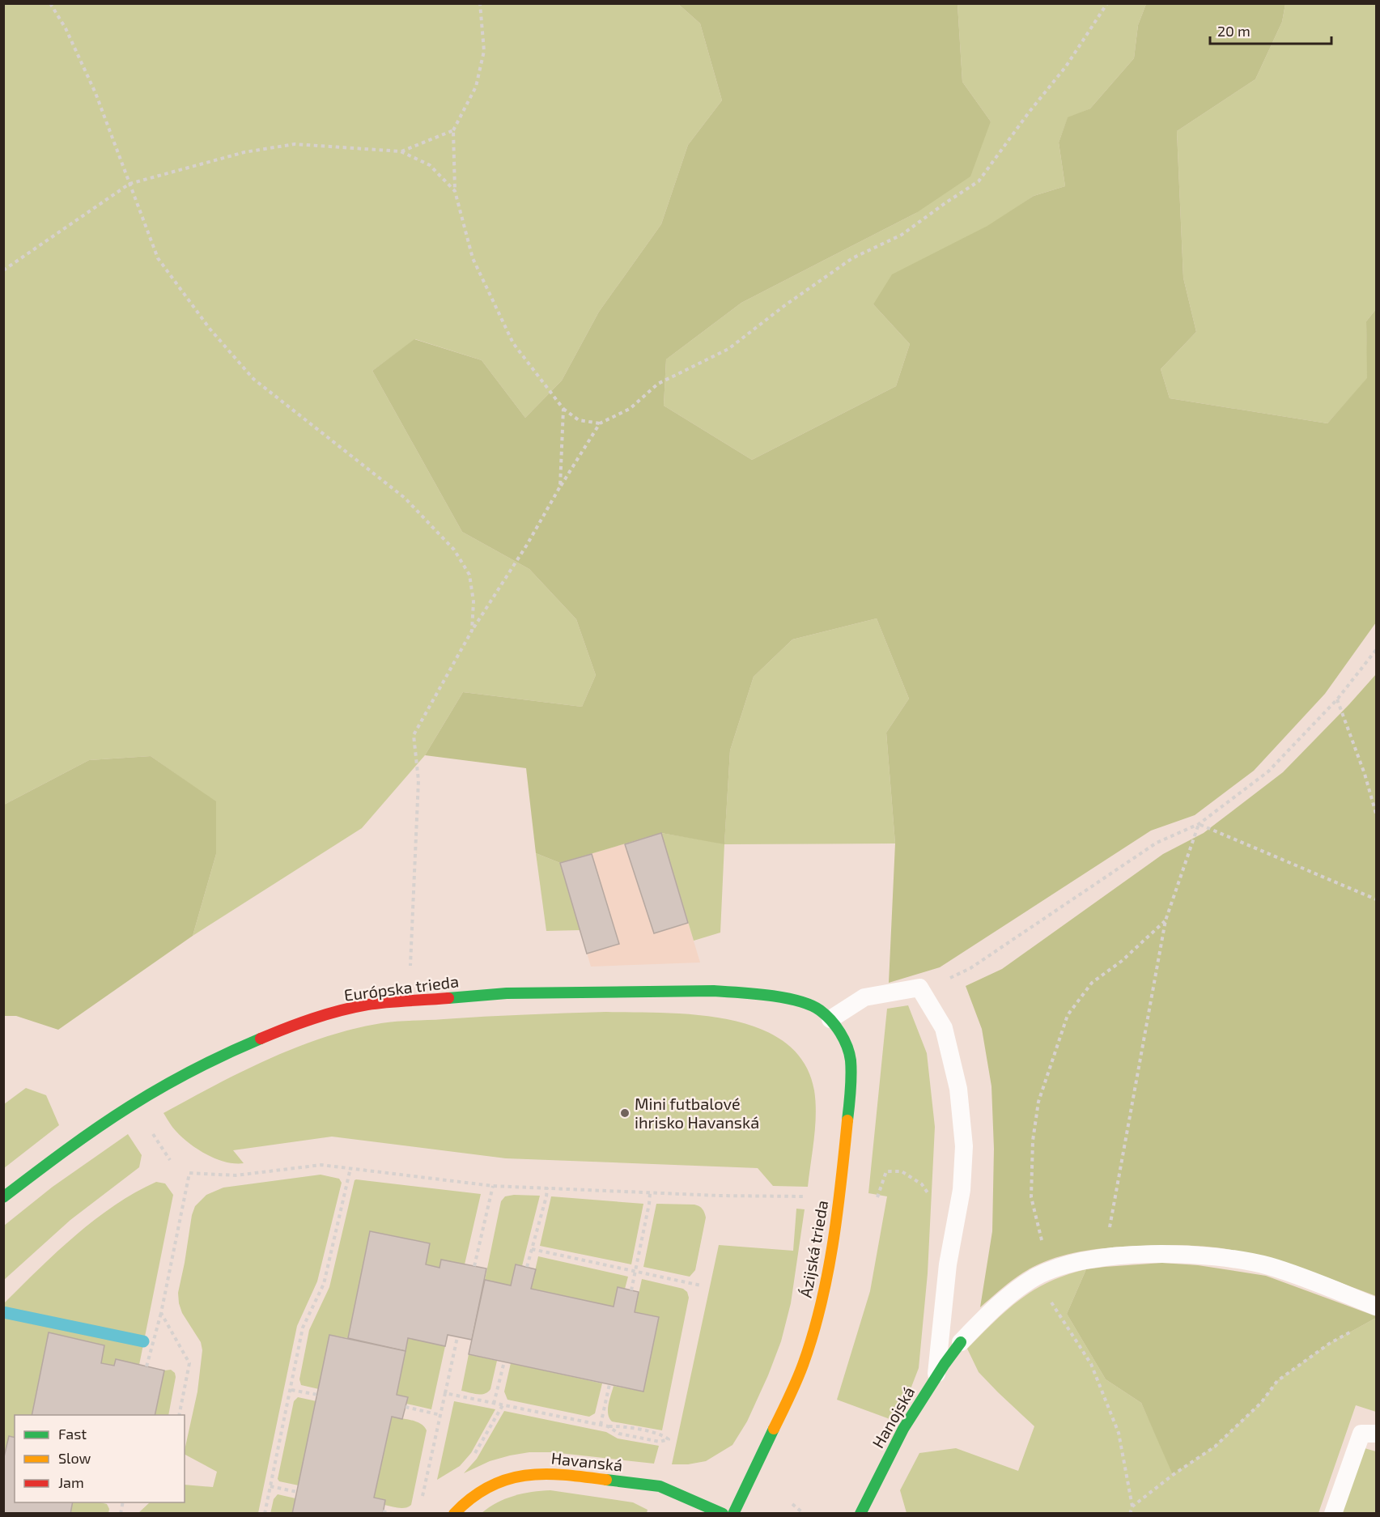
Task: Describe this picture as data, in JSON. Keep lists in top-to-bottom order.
{
  "streets": {
    "street": [
      "Európska trieda",
      "Ázijská trieda",
      "Hanojská",
      "Havanská"
    ]
  },
  "crossings": [
    ["Európska trieda", "Ázijská trieda"]
  ],
  "places": ["Mini futbalové ihrisko Havanská"],
  "legend": ["Fast", "Slow", "Jam"],
  "scale_bar": "20 m"
}
